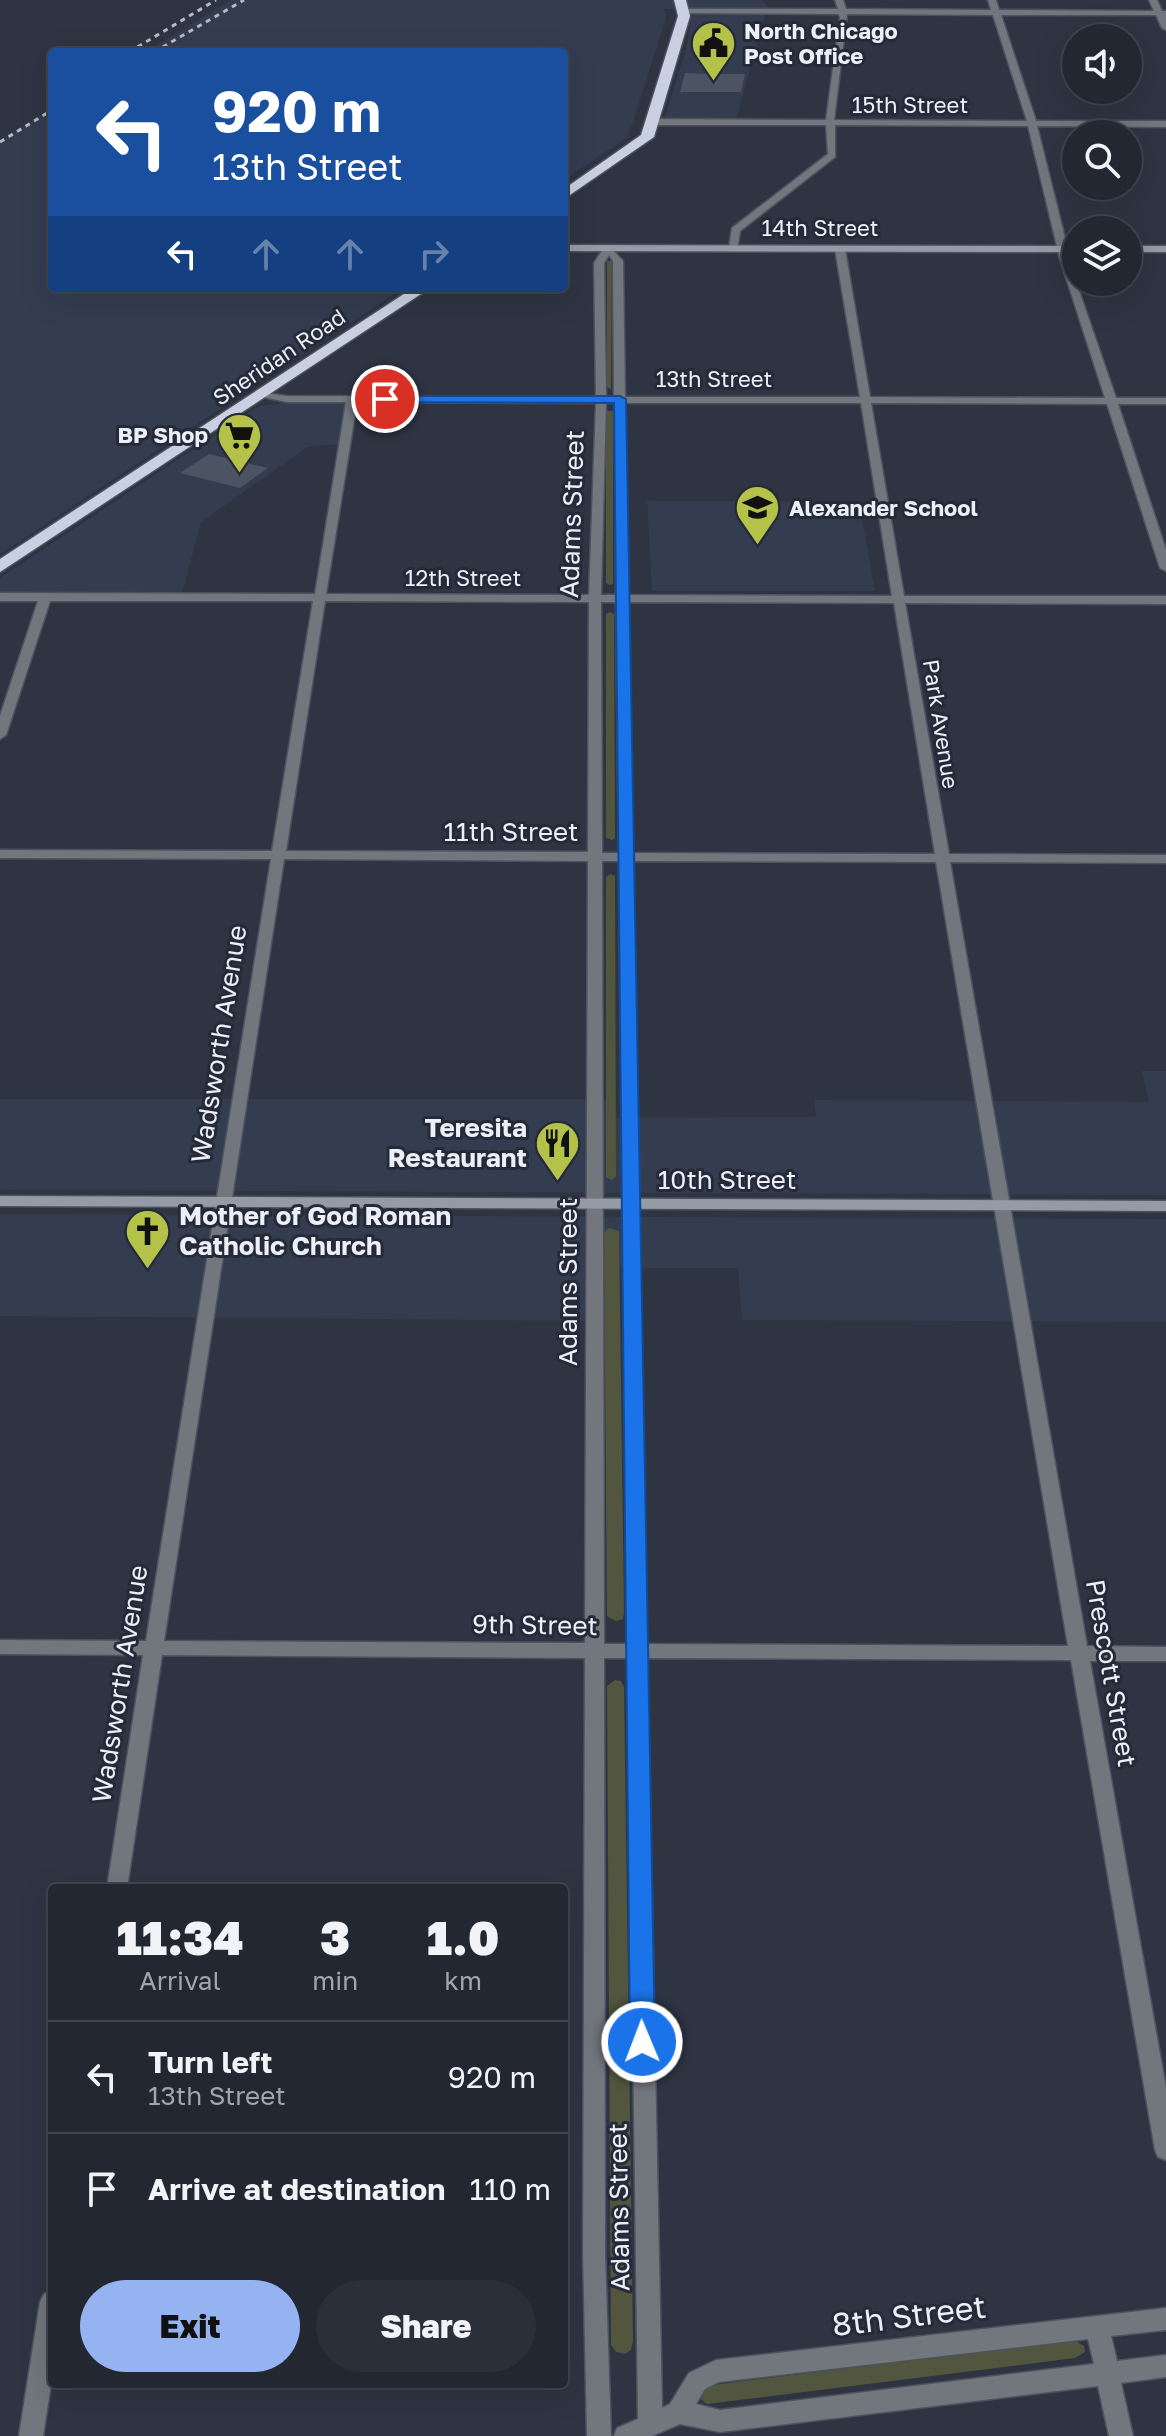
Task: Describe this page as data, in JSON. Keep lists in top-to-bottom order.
{
  "streets": {
    "highway": ["Sheridan Road"],
    "street": [
      "15th Street",
      "14th Street",
      "13th Street",
      "Adams Street",
      "12th Street",
      "Park Avenue",
      "11th Street",
      "Wadsworth Avenue",
      "10th Street",
      "9th Street",
      "Prescott Street",
      "8th Street"
    ]
  },
  "crossings": [
    ["14th Street", "Adams Street"],
    ["14th Street", "Park Avenue"],
    ["Sheridan Road", "13th Street"],
    ["13th Street", "Adams Street"],
    ["13th Street", "Park Avenue"],
    ["13th Street", "Wadsworth Avenue"],
    ["Adams Street", "12th Street"],
    ["Adams Street", "11th Street"],
    ["Adams Street", "10th Street"],
    ["Adams Street", "9th Street"],
    ["12th Street", "Park Avenue"],
    ["12th Street", "Wadsworth Avenue"],
    ["Park Avenue", "11th Street"],
    ["Park Avenue", "10th Street"],
    ["Park Avenue", "Prescott Street"],
    ["11th Street", "Wadsworth Avenue"],
    ["Wadsworth Avenue", "10th Street"],
    ["Wadsworth Avenue", "9th Street"],
    ["10th Street", "Prescott Street"],
    ["9th Street", "Prescott Street"]
  ],
  "places": {
    "public building": ["North Chicago Post Office"],
    "supermarket": ["BP Shop"],
    "school or university": ["Alexander School"],
    "restaurant": ["Teresita Restaurant"],
    "church": ["Mother of God Roman Catholic Church"]
  },
  "page": {
    "turn": ["920 m", "13th Street"],
    "eta": [
      "11:34",
      "Arrival",
      "3",
      "min",
      "1.0",
      "km"
    ],
    "list": [
      {
        "name": "Turn left",
        "note": "13th Street",
        "value": "920 m"
      },
      {
        "name": "Arrive at destination",
        "value": "110 m"
      }
    ],
    "buttons": ["Exit", "Share"]
  }
}
